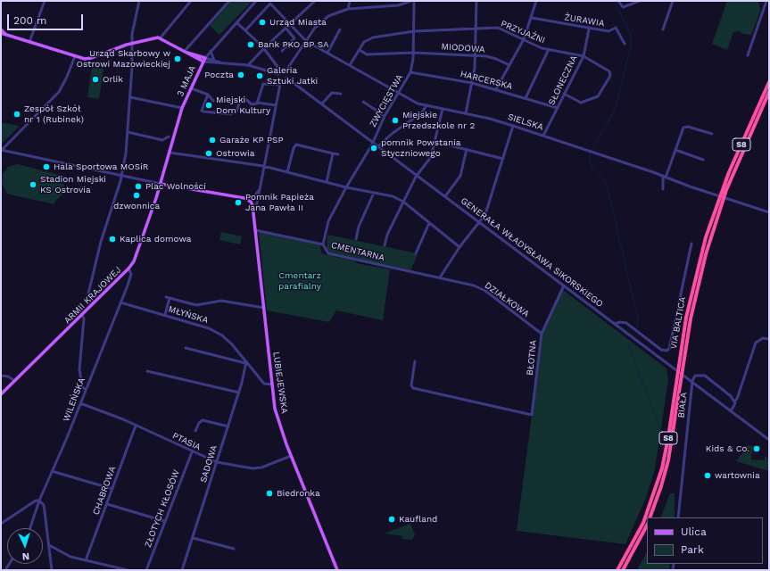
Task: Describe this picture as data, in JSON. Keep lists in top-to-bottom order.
{
  "streets": {
    "highway": ["S8", "VIA BALTICA"],
    "main road": ["3 MAJA", "ARMII KRAJOWEJ", "LUBIEJEWSKA"],
    "street": [
      "ŻURAWIA",
      "PRZYJAŹNI",
      "MIODOWA",
      "HARCERSKA",
      "SŁONECZNA",
      "ZWYCIĘSTWA",
      "SIELSKA",
      "CMENTARNA",
      "GENERAŁA WŁADYSŁAWA SIKORSKIEGO",
      "DZIAŁKOWA",
      "MŁYŃSKA",
      "BŁOTNA",
      "WILEŃSKA",
      "BIAŁA",
      "PTASIA",
      "SADOWA",
      "CHABROWA",
      "ZŁOTYCH KŁOSÓW"
    ]
  },
  "crossings": [
    ["ŻURAWIA", "SŁONECZNA"],
    ["PRZYJAŹNI", "MIODOWA"],
    ["PRZYJAŹNI", "SŁONECZNA"],
    ["PRZYJAŹNI", "ZWYCIĘSTWA"],
    ["PRZYJAŹNI", "SIELSKA"],
    ["MIODOWA", "ZWYCIĘSTWA"],
    ["HARCERSKA", "SŁONECZNA"],
    ["HARCERSKA", "ZWYCIĘSTWA"],
    ["SŁONECZNA", "SIELSKA"],
    ["3 MAJA", "ARMII KRAJOWEJ"],
    ["ZWYCIĘSTWA", "SIELSKA"],
    ["ZWYCIĘSTWA", "CMENTARNA"],
    ["ZWYCIĘSTWA", "GENERAŁA WŁADYSŁAWA SIKORSKIEGO"],
    ["CMENTARNA", "DZIAŁKOWA"],
    ["CMENTARNA", "LUBIEJEWSKA"],
    ["GENERAŁA WŁADYSŁAWA SIKORSKIEGO", "BŁOTNA"],
    ["ARMII KRAJOWEJ", "WILEŃSKA"],
    ["DZIAŁKOWA", "BŁOTNA"],
    ["MŁYŃSKA", "LUBIEJEWSKA"],
    ["MŁYŃSKA", "WILEŃSKA"],
    ["MŁYŃSKA", "SADOWA"],
    ["LUBIEJEWSKA", "PTASIA"],
    ["WILEŃSKA", "PTASIA"],
    ["PTASIA", "SADOWA"],
    ["PTASIA", "CHABROWA"],
    ["PTASIA", "ZŁOTYCH KŁOSÓW"]
  ],
  "parks": ["Cmentarz parafialny"],
  "places": [
    "Urząd Miasta",
    "Bank PKO BP SA",
    "Urząd Skarbowy w Ostrowi Mazowieckiej",
    "Poczta",
    "Galeria Sztuki Jatki",
    "Orlik",
    "Miejski Dom Kultury",
    "Zespół Szkół nr 1 (Rubinek)",
    "Miejskie Przedszkole nr 2",
    "Garaże KP PSP",
    "pomnik Powstania Styczniowego",
    "Ostrowia",
    "Hala Sportowa MOSiR",
    "Stadion Miejski KS Ostrovia",
    "Plac Wolności",
    "dzwonnica",
    "Pomnik Papieża Jana Pawła II",
    "Kaplica domowa",
    "Kids & Co.",
    "wartownia",
    "Biedronka",
    "Kaufland"
  ],
  "legend": ["Ulica", "Park"],
  "scale_bar": "200 m",
  "north": "bottom"
}
